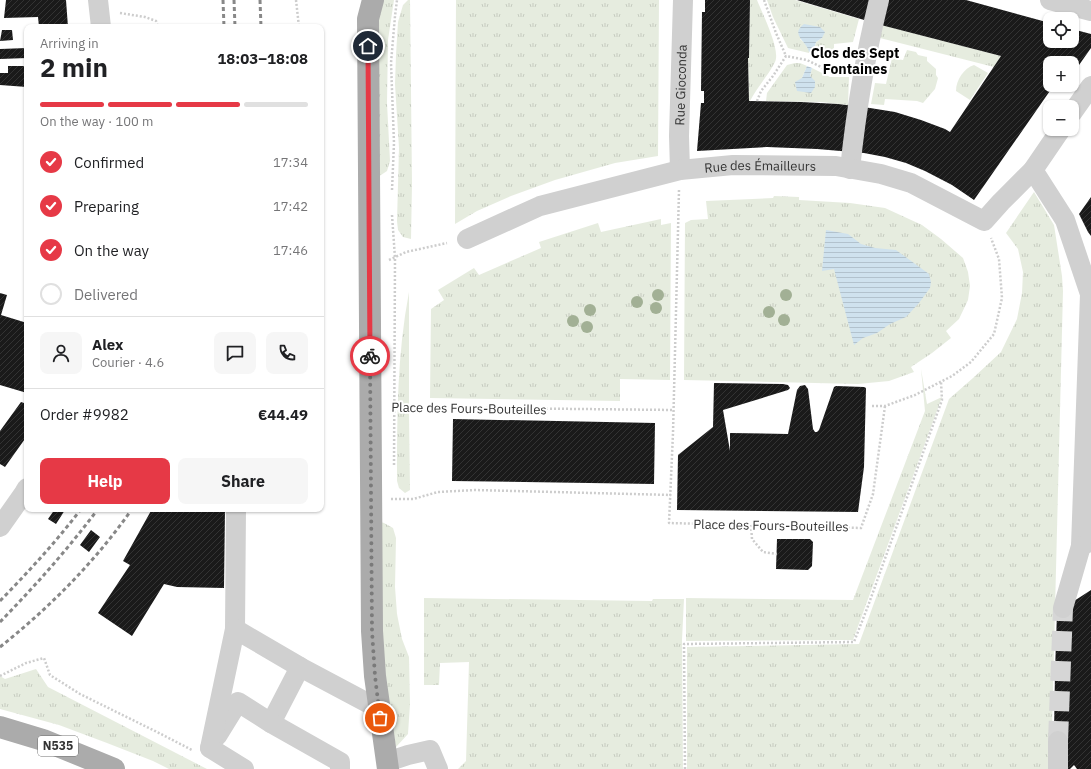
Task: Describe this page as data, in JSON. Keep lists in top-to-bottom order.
{
  "streets": {
    "main road": ["N535"],
    "street": ["Rue Gioconda", "Rue des Émailleurs"],
    "path": ["Place des Fours-Bouteilles"]
  },
  "crossings": [
    ["Rue Gioconda", "Rue des Émailleurs"]
  ],
  "districts": ["Clos des Sept Fontaines"],
  "page": {
    "map_buttons": ["+", "−"],
    "heading": ["2 min", "Arriving in", "18:03–18:08"],
    "panel": [
      "Alex",
      "Courier · 4.6",
      "Order #9982",
      "€44.49"
    ],
    "bar": "On the way · 100 m",
    "list": [
      ["Confirmed", "17:34"],
      ["Preparing", "17:42"],
      ["On the way", "17:46"],
      "Delivered"
    ],
    "buttons": ["Help", "Share"]
  }
}
